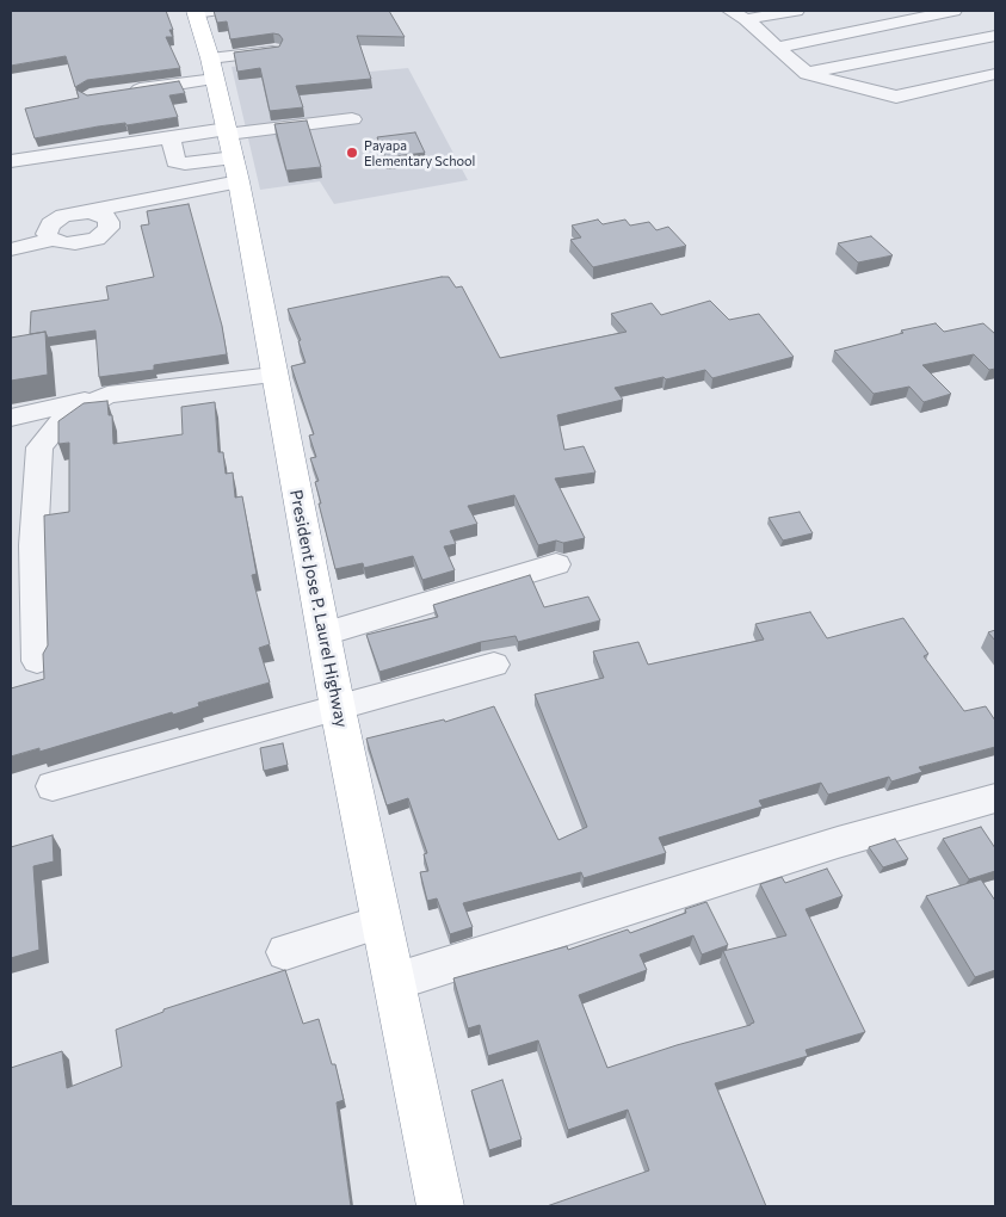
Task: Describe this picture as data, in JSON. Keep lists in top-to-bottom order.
{
  "streets": {
    "highway": ["President Jose P. Laurel Highway"]
  },
  "places": ["Payapa Elementary School"]
}
